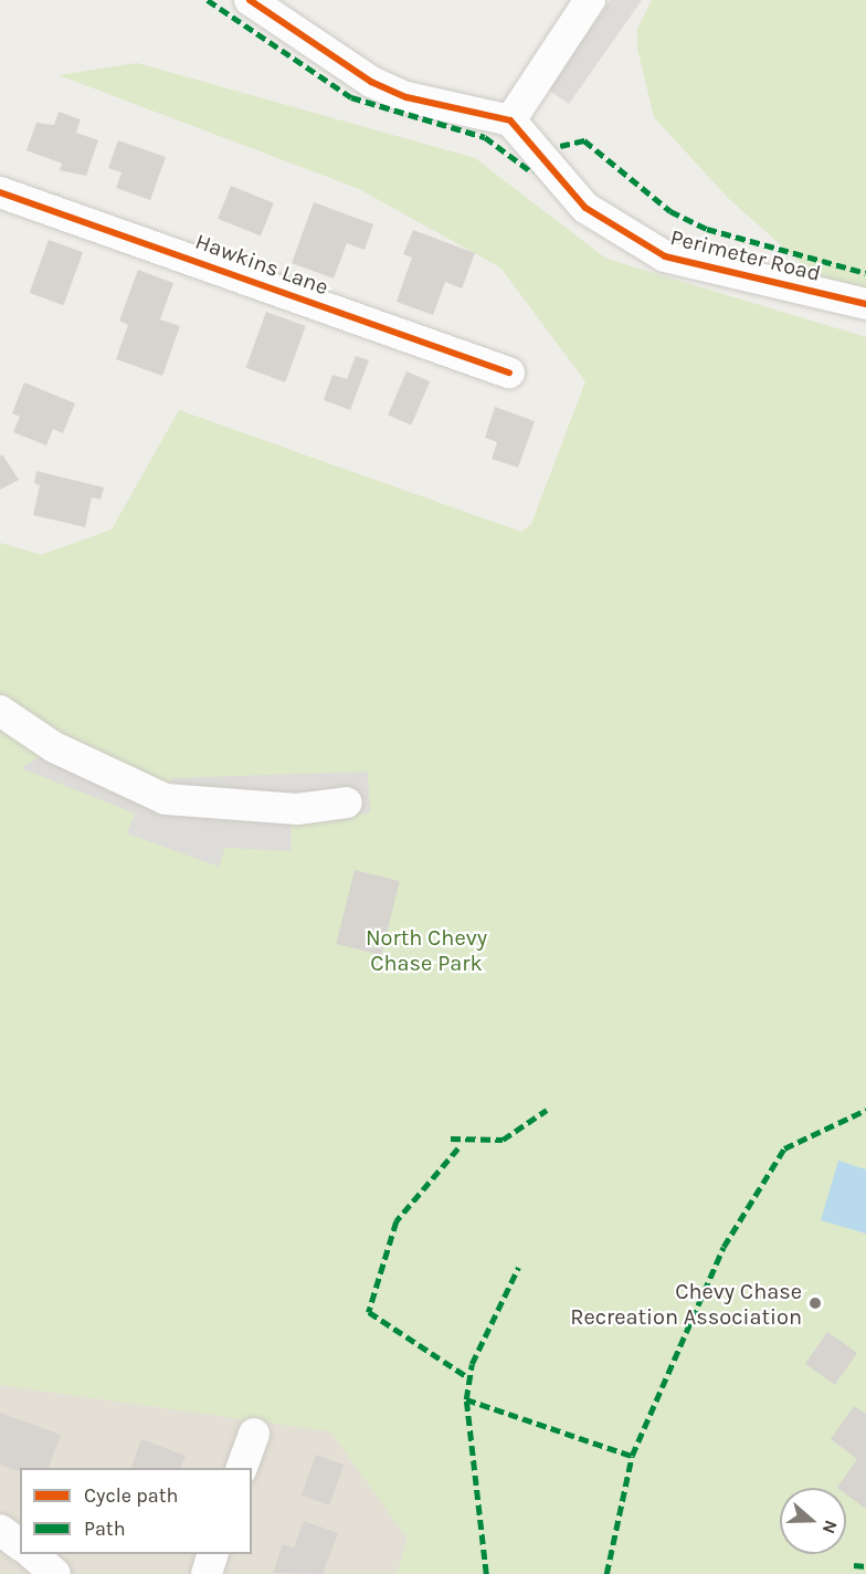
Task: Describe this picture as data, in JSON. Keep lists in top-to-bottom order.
{
  "streets": {
    "street": ["Perimeter Road", "Hawkins Lane"]
  },
  "parks": ["North Chevy Chase Park"],
  "places": ["Chevy Chase Recreation Association"],
  "legend": ["Cycle path", "Path"],
  "north": "right"
}
